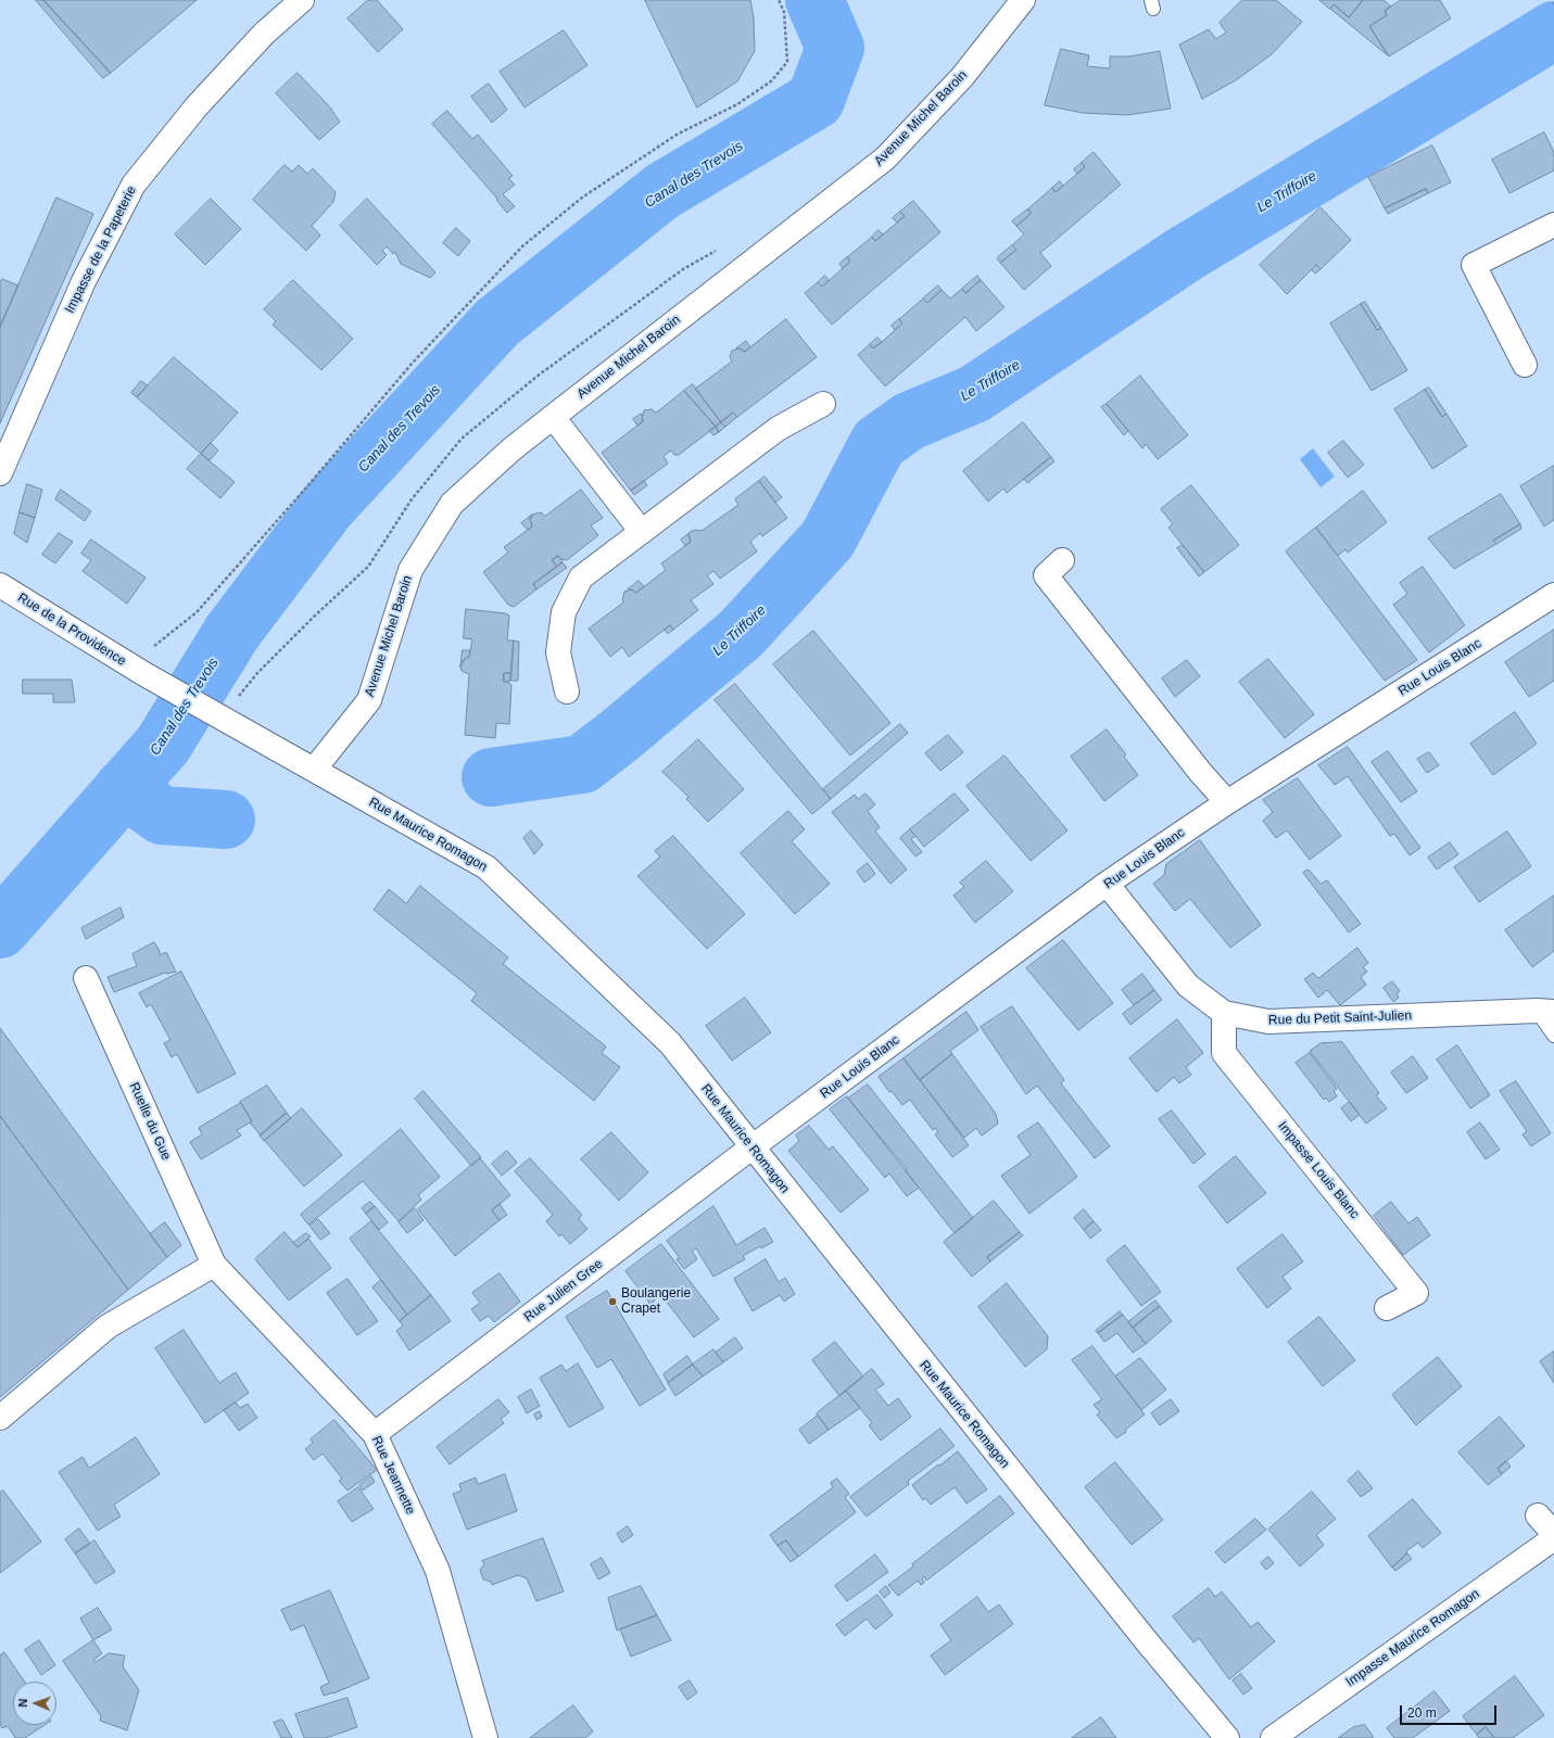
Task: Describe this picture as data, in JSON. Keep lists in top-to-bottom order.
{
  "streets": {
    "street": [
      "Avenue Michel Baroin",
      "Impasse de la Papeterie",
      "Rue de la Providence",
      "Rue Louis Blanc",
      "Rue Maurice Romagon",
      "Rue du Petit Saint-Julien",
      "Ruelle du Gue",
      "Impasse Louis Blanc",
      "Rue Julien Gree",
      "Rue Jeannette",
      "Impasse Maurice Romagon"
    ]
  },
  "crossings": [
    ["Avenue Michel Baroin", "Rue Maurice Romagon"],
    ["Rue de la Providence", "Rue Maurice Romagon"],
    ["Rue Louis Blanc", "Rue Maurice Romagon"],
    ["Rue Louis Blanc", "Rue du Petit Saint-Julien"],
    ["Rue Louis Blanc", "Rue Julien Gree"],
    ["Rue Maurice Romagon", "Rue Julien Gree"],
    ["Rue du Petit Saint-Julien", "Impasse Louis Blanc"],
    ["Ruelle du Gue", "Rue Jeannette"],
    ["Rue Julien Gree", "Rue Jeannette"]
  ],
  "water": ["Canal des Trevois", "Le Triffoire"],
  "places": ["Boulangerie Crapet"],
  "scale_bar": "20 m",
  "north": "left"
}
